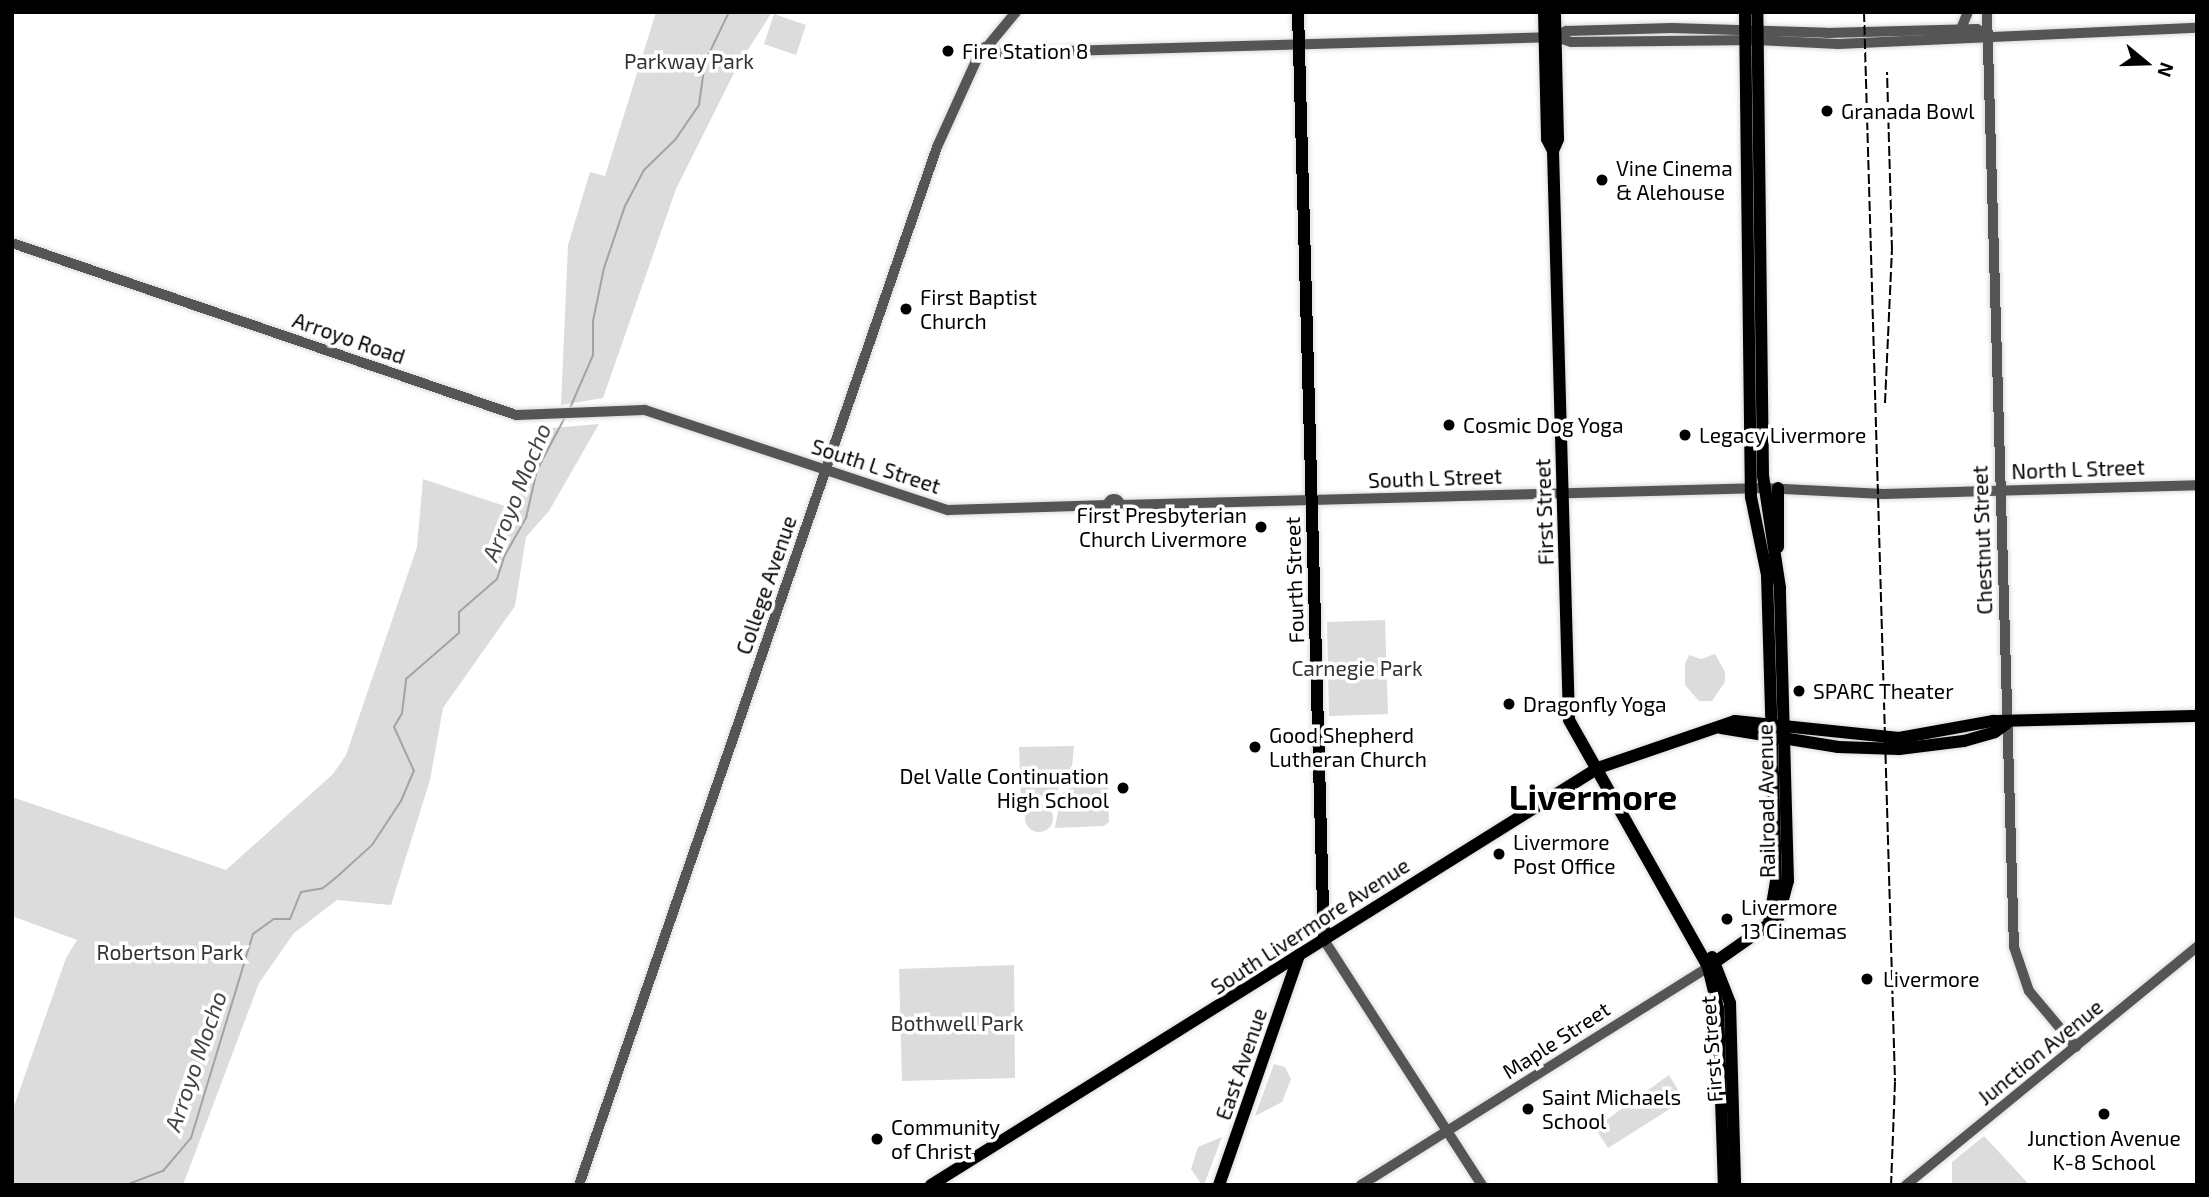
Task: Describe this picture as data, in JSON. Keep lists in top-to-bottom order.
{
  "streets": {
    "main road": [
      "First Street",
      "Fourth Street",
      "Railroad Avenue",
      "South Livermore Avenue",
      "Maple Street",
      "East Avenue"
    ],
    "street": [
      "Arroyo Road",
      "South L Street",
      "North L Street",
      "Chestnut Street",
      "College Avenue",
      "Junction Avenue"
    ]
  },
  "crossings": [
    ["Arroyo Road", "South L Street"],
    ["South L Street", "North L Street"],
    ["South L Street", "First Street"],
    ["South L Street", "Fourth Street"],
    ["South L Street", "College Avenue"],
    ["South L Street", "Railroad Avenue"],
    ["North L Street", "Chestnut Street"],
    ["North L Street", "Railroad Avenue"],
    ["First Street", "South Livermore Avenue"],
    ["First Street", "Maple Street"],
    ["Chestnut Street", "South Livermore Avenue"],
    ["Chestnut Street", "Junction Avenue"],
    ["Fourth Street", "South Livermore Avenue"],
    ["Railroad Avenue", "South Livermore Avenue"],
    ["Railroad Avenue", "Maple Street"],
    ["South Livermore Avenue", "East Avenue"]
  ],
  "districts": ["Livermore"],
  "water": ["Arroyo Mocho"],
  "parks": [
    "Parkway Park",
    "Carnegie Park",
    "Robertson Park",
    "Bothwell Park"
  ],
  "places": [
    "Fire Station 8",
    "Granada Bowl",
    "Vine Cinema & Alehouse",
    "First Baptist Church",
    "Cosmic Dog Yoga",
    "Legacy Livermore",
    "First Presbyterian Church Livermore",
    "SPARC Theater",
    "Dragonfly Yoga",
    "Good Shepherd Lutheran Church",
    "Del Valle Continuation High School",
    "Livermore Post Office",
    "Livermore 13 Cinemas",
    "Livermore",
    "Saint Michaels School",
    "Junction Avenue K-8 School",
    "Community of Christ"
  ],
  "north": "right"
}
